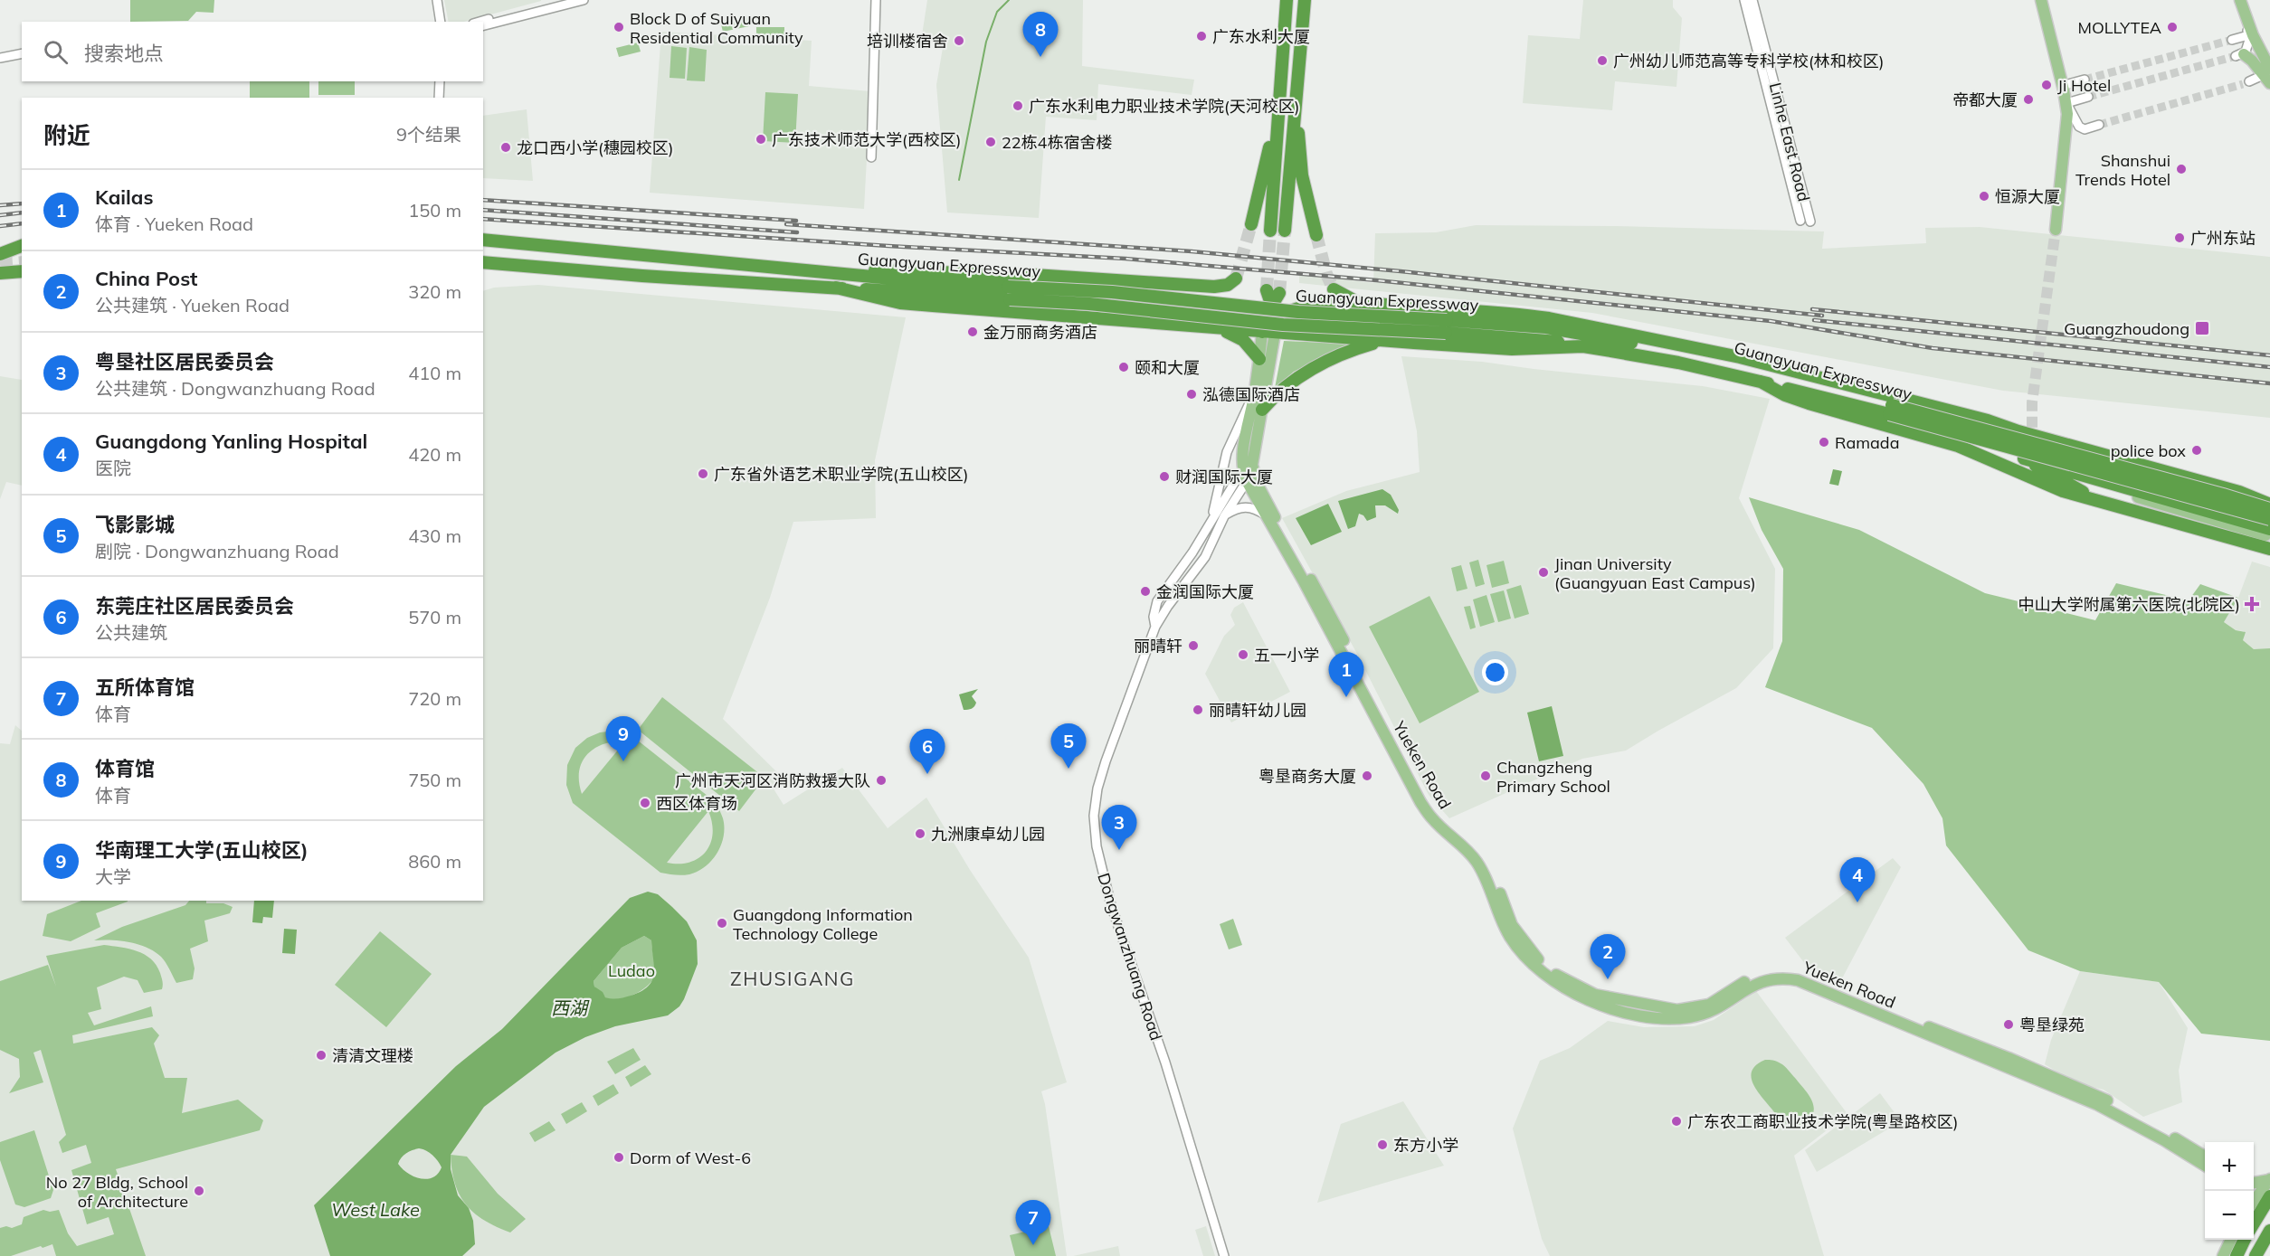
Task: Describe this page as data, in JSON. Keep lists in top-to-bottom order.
{
  "streets": {
    "highway": ["Guangyuan Expressway"],
    "main road": ["Yueken Road"],
    "street": ["Linhe East Road", "Dongwanzhuang Road"]
  },
  "crossings": [
    ["Yueken Road", "Dongwanzhuang Road"]
  ],
  "districts": ["ZHUSIGANG"],
  "water": ["西湖", "West Lake"],
  "parks": ["Ludao"],
  "places": {
    "other": [
      "Block D of Suiyuan Residential Community",
      "MOLLYTEA",
      "广东水利大厦",
      "培训楼宿舍",
      "广州幼儿师范高等专科学校(林和校区)",
      "Ji Hotel",
      "帝都大厦",
      "广东水利电力职业技术学院(天河校区)",
      "广东技术师范大学(西校区)",
      "22栋4栋宿舍楼",
      "龙口西小学(穗园校区)",
      "Shanshui Trends Hotel",
      "恒源大厦",
      "广州东站",
      "金万丽商务酒店",
      "颐和大厦",
      "泓德国际酒店",
      "Ramada",
      "police box",
      "广东省外语艺术职业学院(五山校区)",
      "财润国际大厦",
      "Jinan University (Guangyuan East Campus)",
      "金润国际大厦",
      "丽晴轩",
      "五一小学",
      "丽晴轩幼儿园",
      "粤垦商务大厦",
      "Changzheng Primary School",
      "广州市天河区消防救援大队",
      "西区体育场",
      "九洲康卓幼儿园",
      "Guangdong Information Technology College",
      "粤垦绿苑",
      "清清文理楼",
      "广东农工商职业技术学院(粤垦路校区)",
      "东方小学",
      "Dorm of West-6",
      "No 27 Bldg, School of Architecture"
    ],
    "transit": ["Guangzhoudong"],
    "health": ["中山大学附属第六医院(北院区)"]
  },
  "page": {
    "pins": [
      "8",
      "1",
      "9",
      "5",
      "6",
      "3",
      "4",
      "2",
      "7"
    ],
    "search": "搜索地点",
    "heading": ["附近", "9个结果"],
    "list": [
      {
        "mark": "1",
        "name": "Kailas",
        "note": "体育 · Yueken Road",
        "value": "150 m"
      },
      {
        "mark": "2",
        "name": "China Post",
        "note": "公共建筑 · Yueken Road",
        "value": "320 m"
      },
      {
        "mark": "3",
        "name": "粤垦社区居民委员会",
        "note": "公共建筑 · Dongwanzhuang Road",
        "value": "410 m"
      },
      {
        "mark": "4",
        "name": "Guangdong Yanling Hospital",
        "note": "医院",
        "value": "420 m"
      },
      {
        "mark": "5",
        "name": "飞影影城",
        "note": "剧院 · Dongwanzhuang Road",
        "value": "430 m"
      },
      {
        "mark": "6",
        "name": "东莞庄社区居民委员会",
        "note": "公共建筑",
        "value": "570 m"
      },
      {
        "mark": "7",
        "name": "五所体育馆",
        "note": "体育",
        "value": "720 m"
      },
      {
        "mark": "8",
        "name": "体育馆",
        "note": "体育",
        "value": "750 m"
      },
      {
        "mark": "9",
        "name": "华南理工大学(五山校区)",
        "note": "大学",
        "value": "860 m"
      }
    ],
    "map_buttons": ["+", "−"]
  }
}
